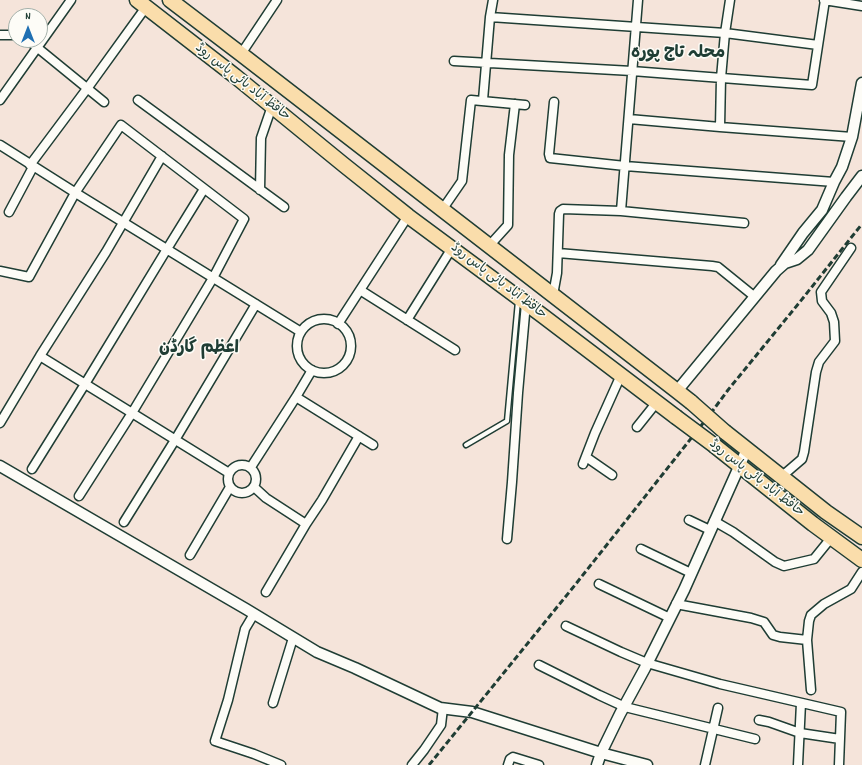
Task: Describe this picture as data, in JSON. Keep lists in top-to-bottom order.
{
  "streets": {
    "highway": ["حافظ آباد بائی پاس روڈ"]
  },
  "districts": ["محلہ تاج پورہ", "اعظم گارڈن"],
  "north": "top"
}
